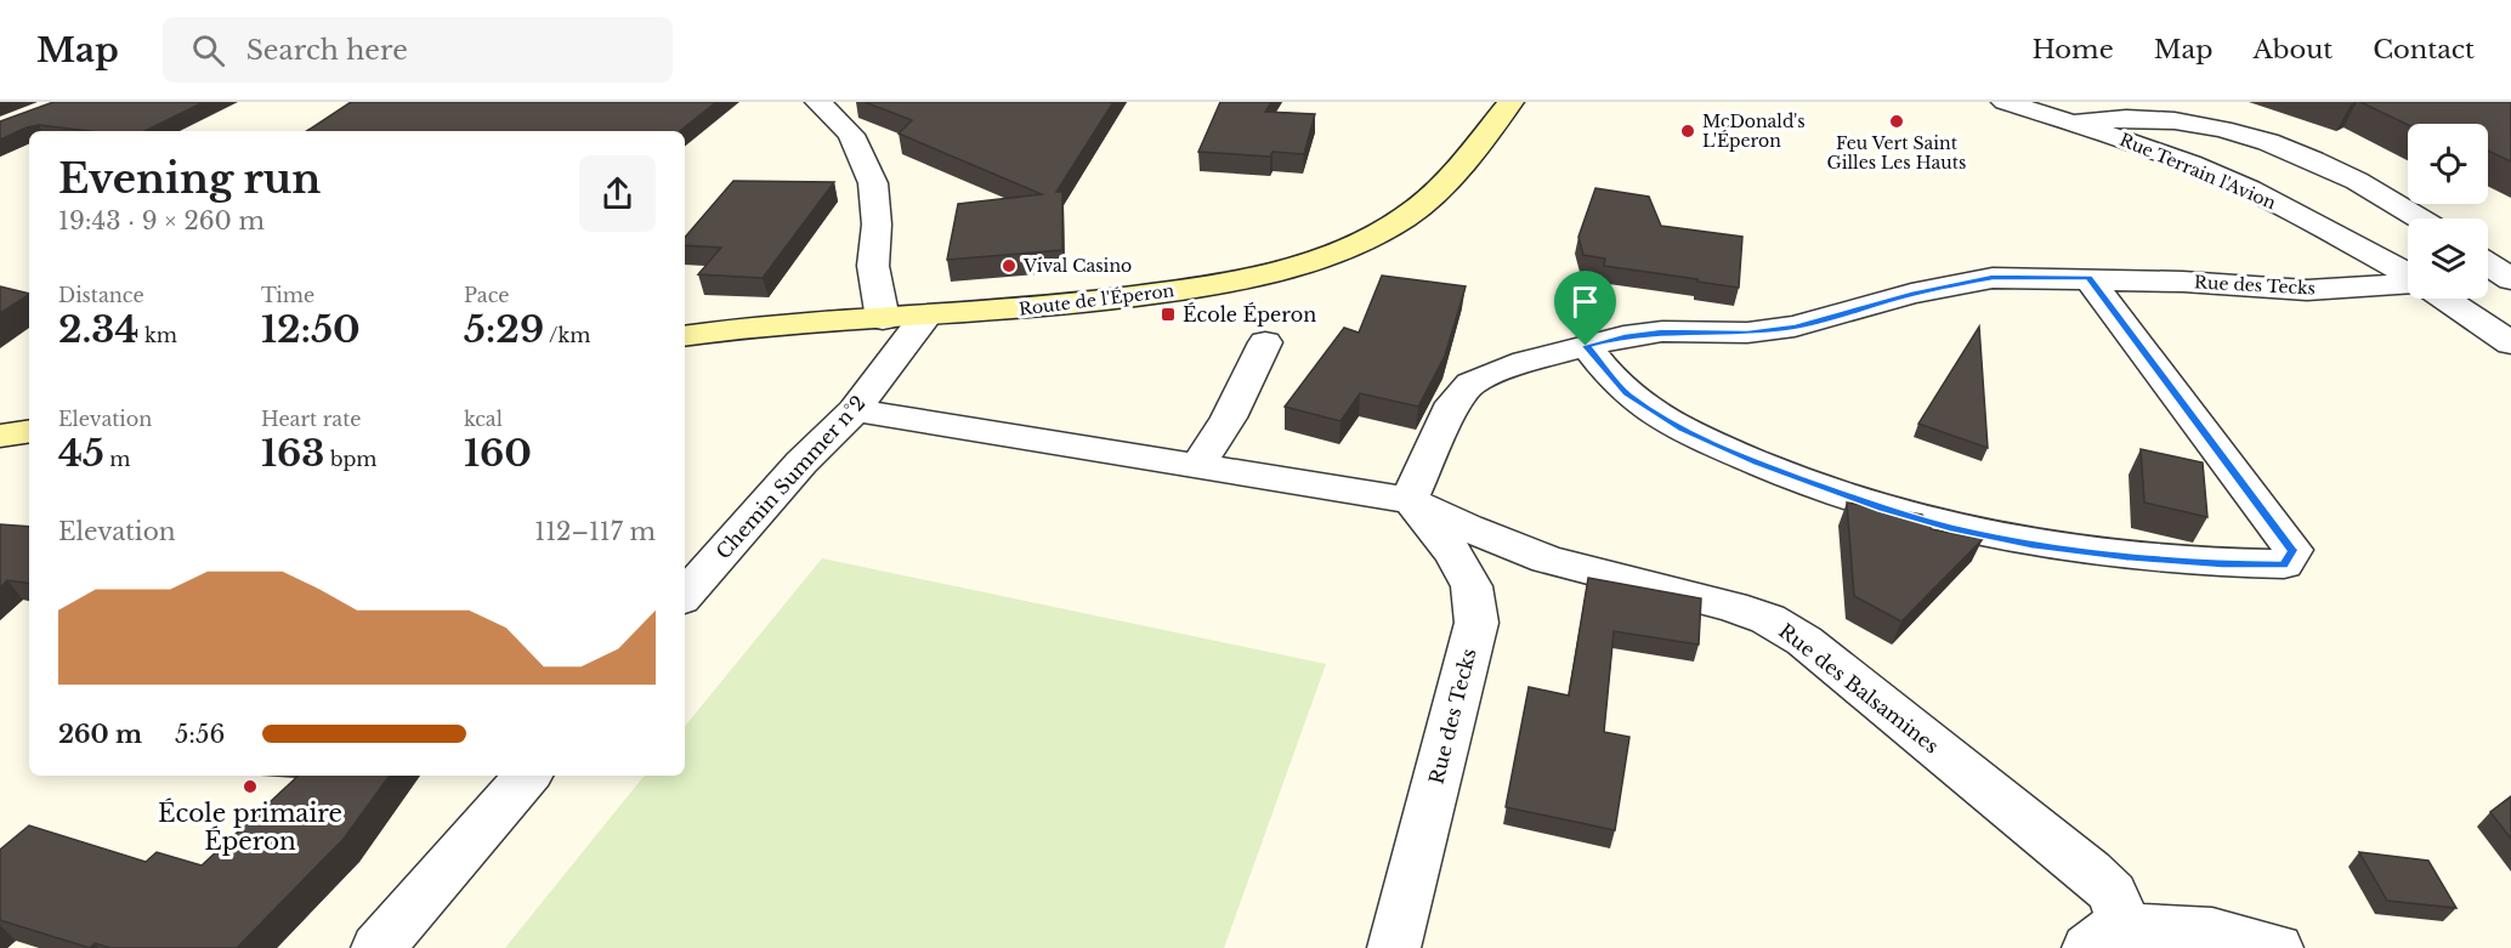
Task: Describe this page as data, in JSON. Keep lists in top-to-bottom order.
{
  "streets": {
    "main road": ["Route de l'Éperon"],
    "street": [
      "Rue Terrain l'Avion",
      "Rue des Tecks",
      "Chemin Summer n°2",
      "Rue des Balsamines"
    ]
  },
  "crossings": [
    ["Rue des Tecks", "Rue des Balsamines"],
    ["Route de l'Éperon", "Chemin Summer n°2"]
  ],
  "places": {
    "other": [
      "Feu Vert Saint Gilles Les Hauts",
      "McDonald's L'Éperon",
      "Vival Casino",
      "École primaire Éperon"
    ],
    "transit": ["École Éperon"]
  },
  "page": {
    "header": "Map",
    "search": "Search here",
    "nav": [
      "Home",
      "Map",
      "About",
      "Contact"
    ],
    "heading": ["Evening run", "19:43 · 9 × 260 m"],
    "stats": [
      ["Distance", "2.34 km"],
      ["Time", "12:50"],
      ["Pace", "5:29 /km"],
      ["Elevation", "45 m"],
      ["Heart rate", "163 bpm"],
      ["kcal", "160"]
    ],
    "chart": ["Elevation", "112–117 m"],
    "list": [
      {
        "name": "260 m",
        "note": "5:56"
      }
    ]
  }
}
